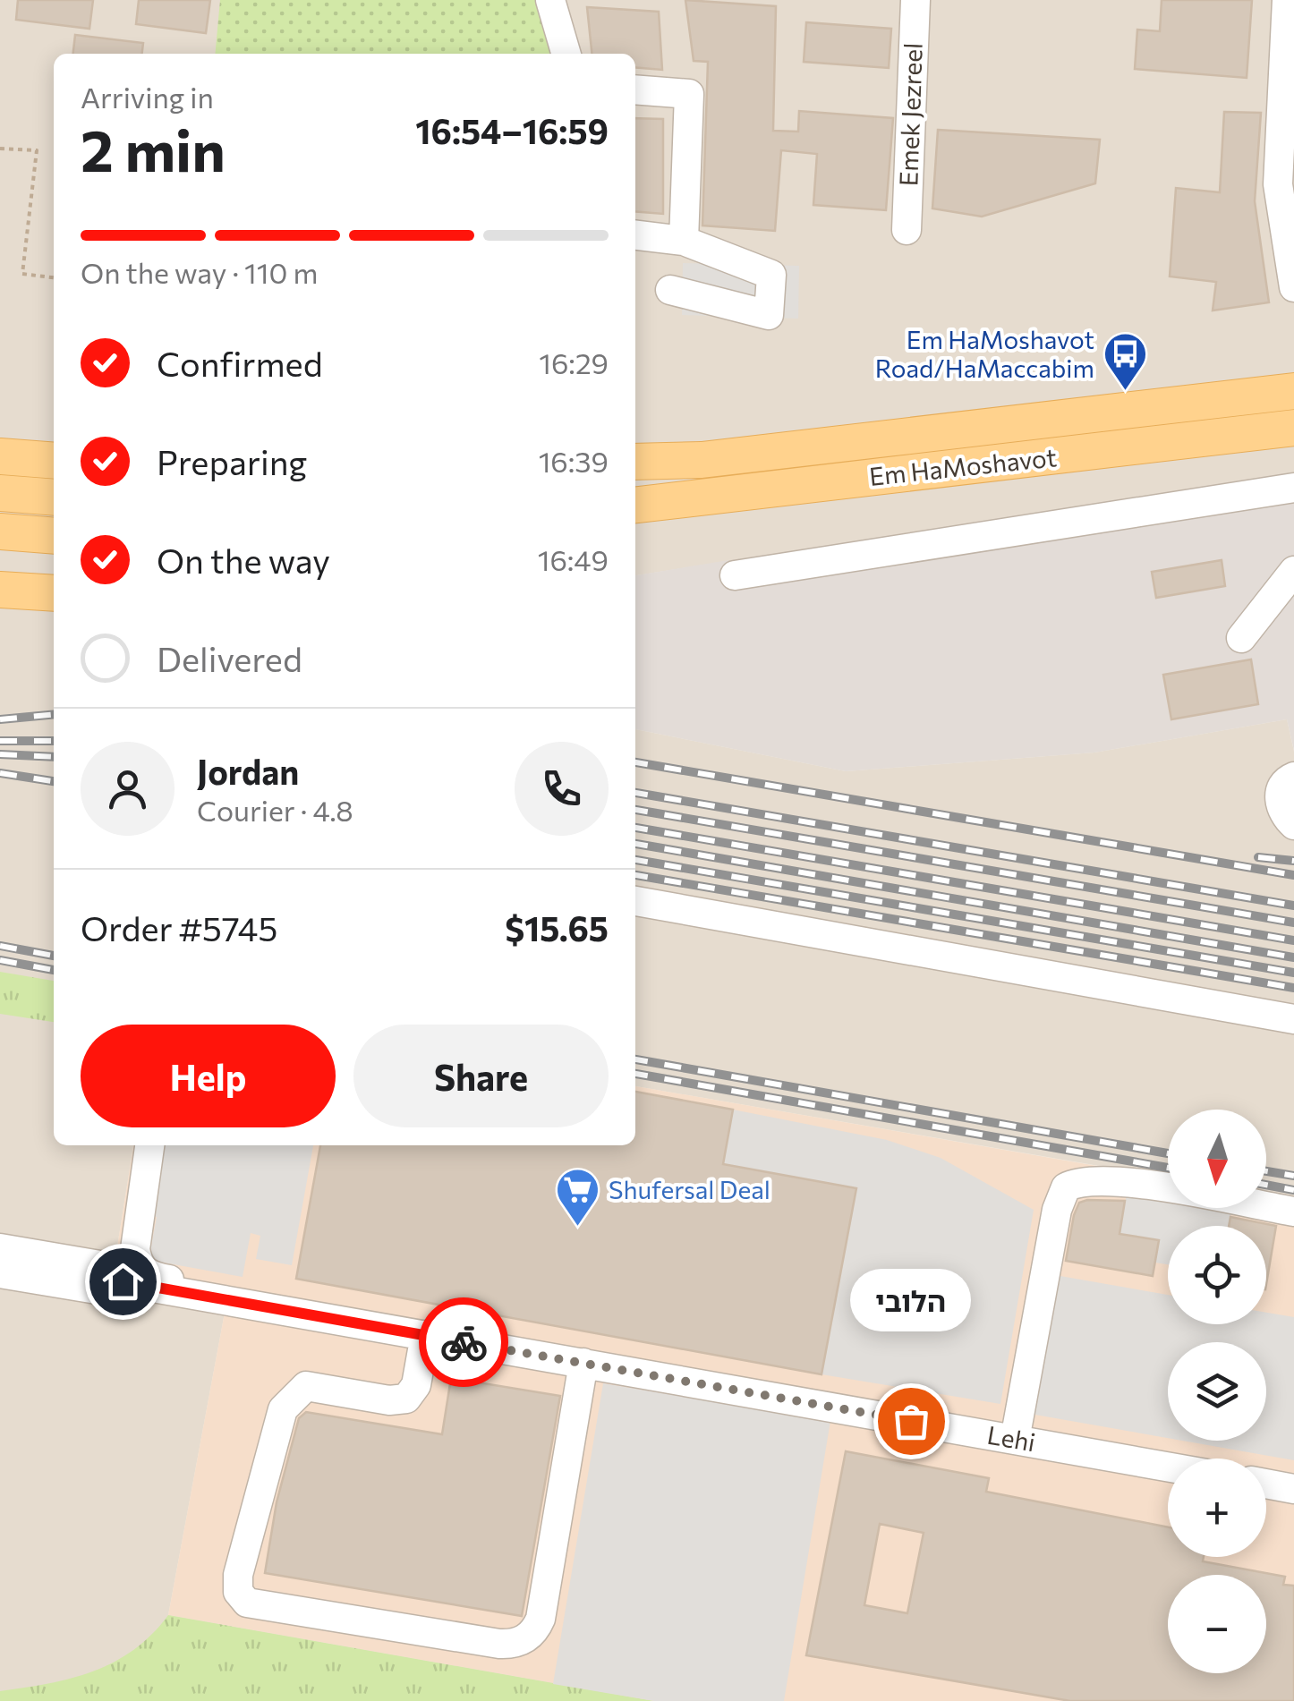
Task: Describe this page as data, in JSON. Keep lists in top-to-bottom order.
{
  "streets": {
    "main road": ["Em HaMoshavot"],
    "street": ["Emek Jezreel", "Lehi"]
  },
  "places": {
    "bus stop": ["Em HaMoshavot Road/HaMaccabim"],
    "supermarket": ["Shufersal Deal"],
    "other": ["הלובי"]
  },
  "north": "bottom",
  "page": {
    "heading": ["2 min", "Arriving in", "16:54–16:59"],
    "panel": [
      "Jordan",
      "Courier · 4.8",
      "Order #5745",
      "$15.65"
    ],
    "bar": "On the way · 110 m",
    "list": [
      ["Confirmed", "16:29"],
      ["Preparing", "16:39"],
      ["On the way", "16:49"],
      "Delivered"
    ],
    "buttons": ["Help", "Share"],
    "map_buttons": ["+", "−"],
    "bubble": "הלובי"
  }
}
